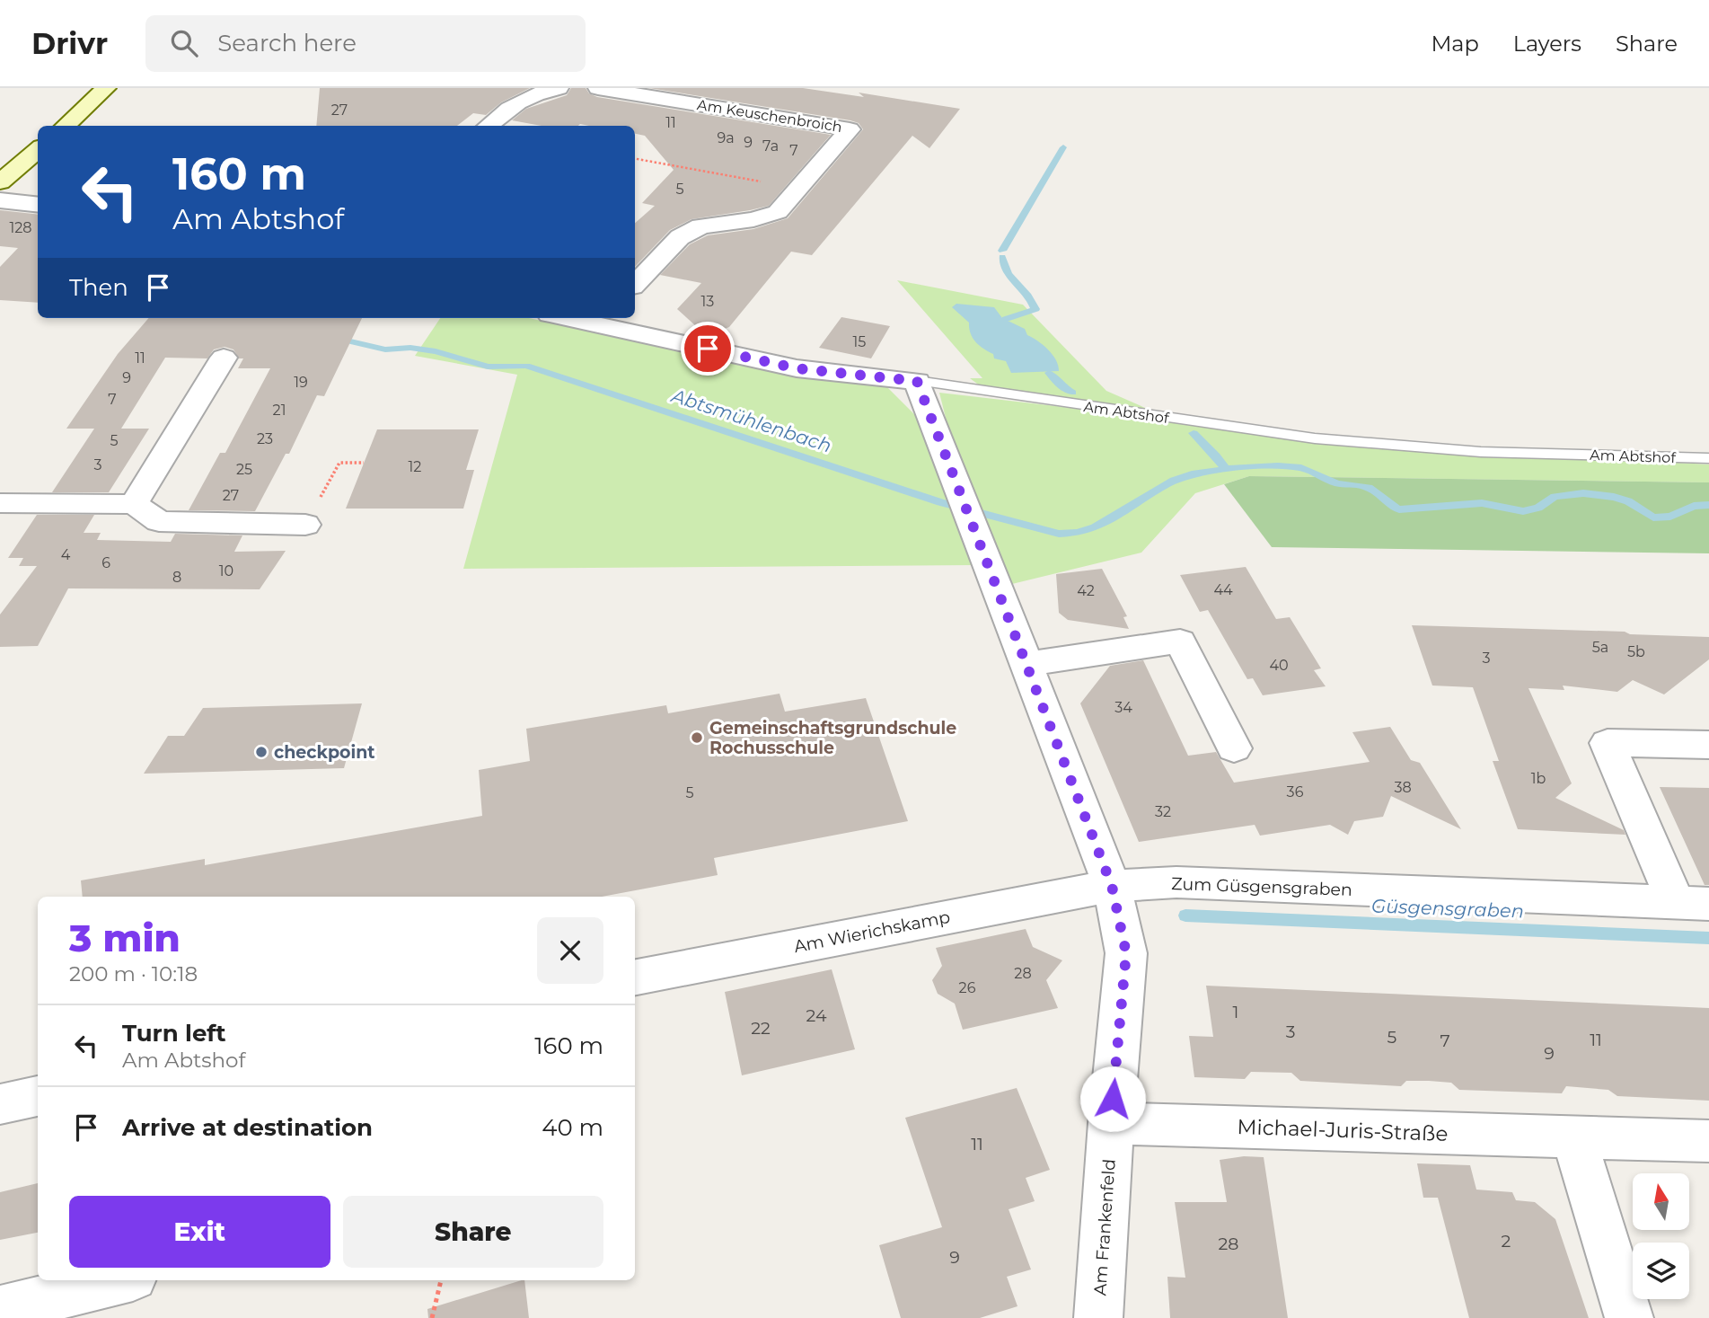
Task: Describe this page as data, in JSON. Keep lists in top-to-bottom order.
{
  "streets": {
    "street": [
      "Am Keuschenbroich",
      "Am Abtshof",
      "Zum Güsgensgraben",
      "Am Wierichskamp",
      "Michael-Juris-Straße",
      "Am Frankenfeld"
    ]
  },
  "crossings": [
    ["Am Abtshof", "Am Frankenfeld"],
    ["Zum Güsgensgraben", "Am Wierichskamp"],
    ["Zum Güsgensgraben", "Am Frankenfeld"],
    ["Am Wierichskamp", "Am Frankenfeld"],
    ["Michael-Juris-Straße", "Am Frankenfeld"]
  ],
  "water": ["Abtsmühlenbach", "Güsgensgraben"],
  "places": ["Gemeinschaftsgrundschule Rochusschule", "checkpoint"],
  "house_numbers": [
    "27",
    "11",
    "9a",
    "9",
    "7a",
    "7",
    "5",
    "128",
    "13",
    "15",
    "11",
    "9",
    "19",
    "7",
    "21",
    "23",
    "5",
    "3",
    "12",
    "25",
    "27",
    "4",
    "6",
    "10",
    "8",
    "44",
    "42",
    "5a",
    "5b",
    "3",
    "40",
    "34",
    "1b",
    "38",
    "36",
    "5",
    "32",
    "28",
    "26",
    "1",
    "24",
    "22",
    "3",
    "5",
    "11",
    "7",
    "9",
    "11",
    "2",
    "28",
    "9"
  ],
  "north": "top",
  "page": {
    "header": "Drivr",
    "search": "Search here",
    "nav": ["Map", "Layers", "Share"],
    "turn": ["160 m", "Am Abtshof"],
    "then": "Then",
    "heading": ["3 min", "200 m · 10:18"],
    "list": [
      {
        "name": "Turn left",
        "note": "Am Abtshof",
        "value": "160 m"
      },
      {
        "name": "Arrive at destination",
        "value": "40 m"
      }
    ],
    "buttons": ["Exit", "Share"]
  }
}
